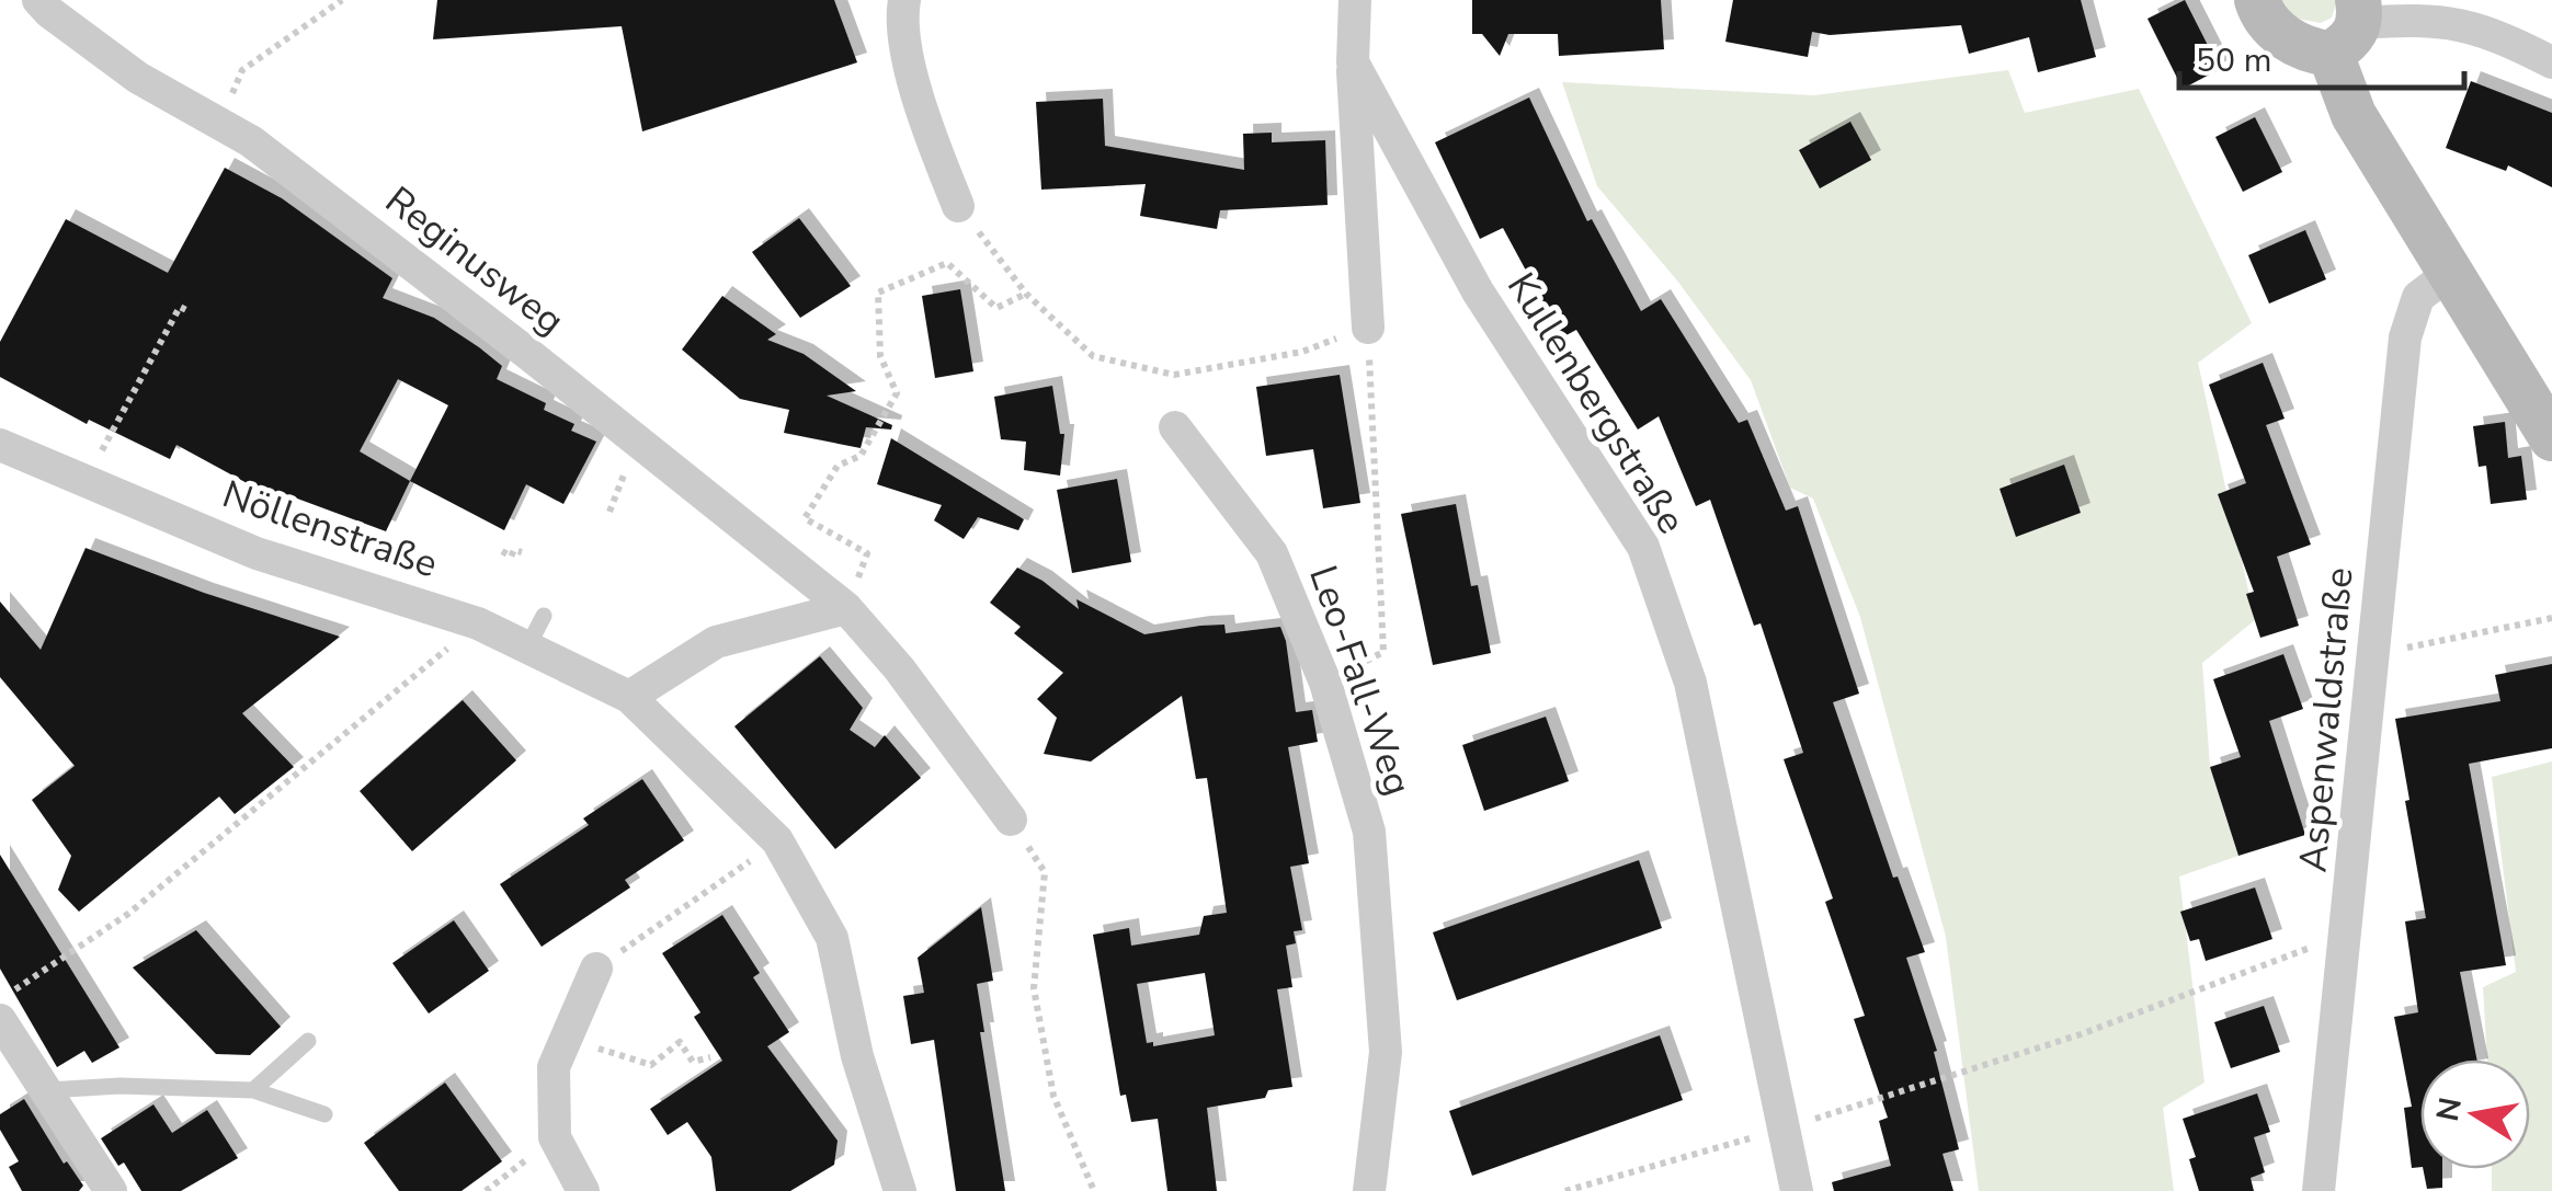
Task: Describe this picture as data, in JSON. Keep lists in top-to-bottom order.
{
  "streets": {
    "street": [
      "Reginusweg",
      "Kullenbergstraße",
      "Nöllenstraße",
      "Leo-Fall-Weg",
      "Aspenwaldstraße"
    ]
  },
  "scale_bar": "50 m",
  "north": "left"
}
